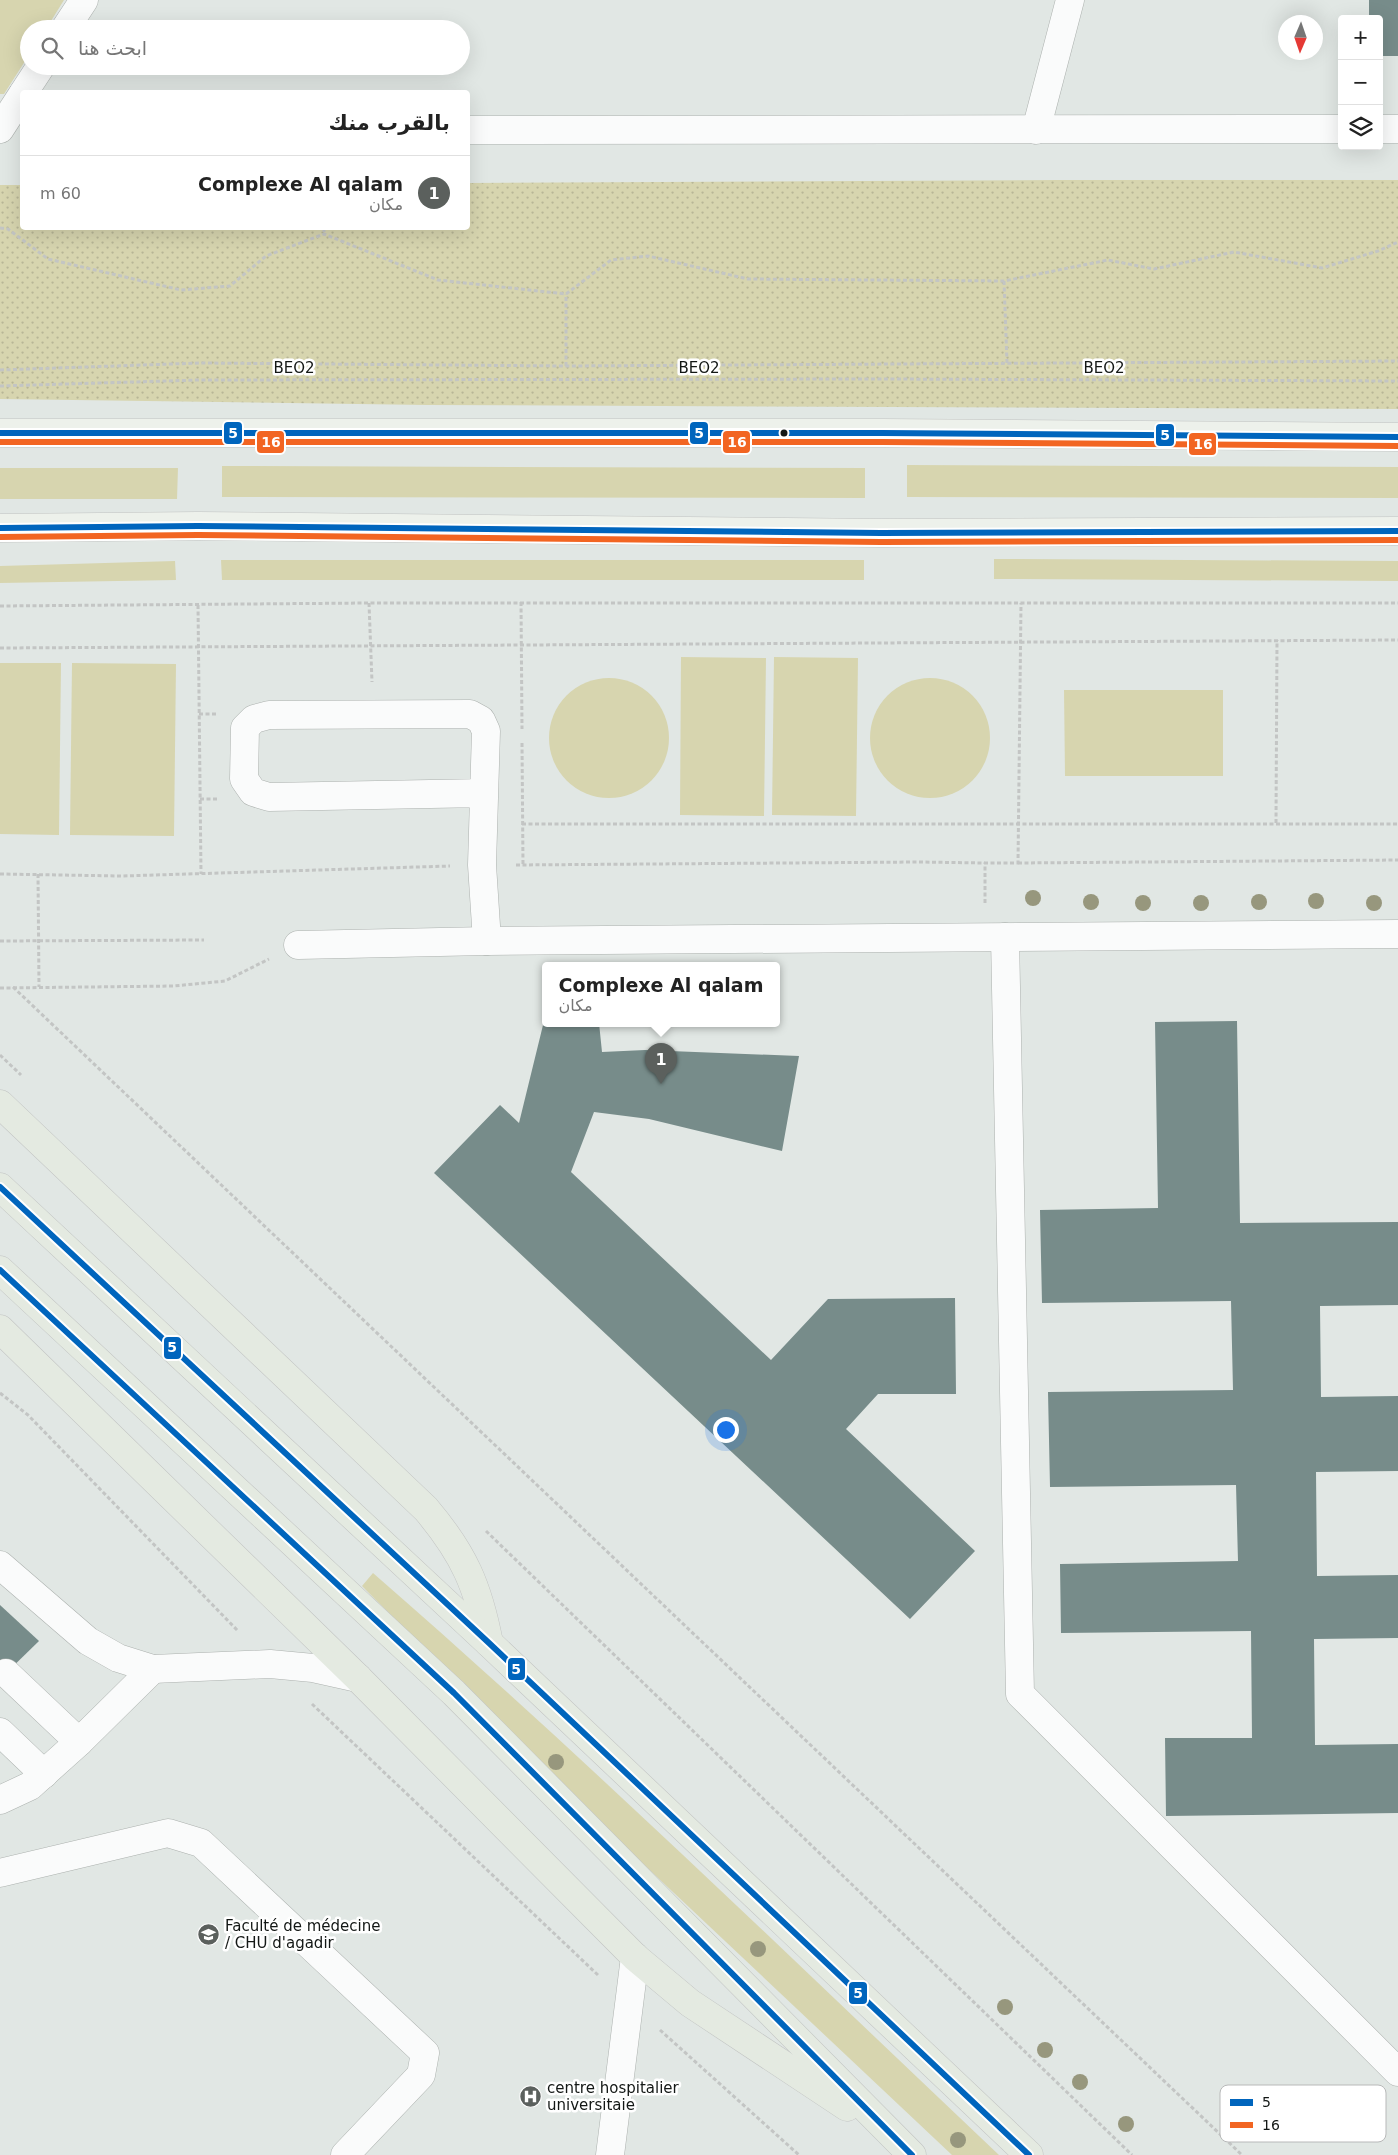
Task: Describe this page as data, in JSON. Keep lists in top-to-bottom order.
{
  "streets": {
    "path": ["BEO2"]
  },
  "places": {
    "school or university": ["Faculté de médecine / CHU d'agadir"],
    "hospital": ["centre hospitalier universitaie"]
  },
  "lines": ["transit line 5", "transit line 16"],
  "legend": ["5", "16"],
  "north": "bottom",
  "page": {
    "map_buttons": ["+", "−"],
    "search": "ابحث هنا",
    "heading": "بالقرب منك",
    "list": [
      {
        "mark": "1",
        "name": "Complexe Al qalam",
        "note": "مكان",
        "value": "60 m"
      }
    ],
    "popup": ["Complexe Al qalam", "مكان"],
    "pins": "1"
  }
}
